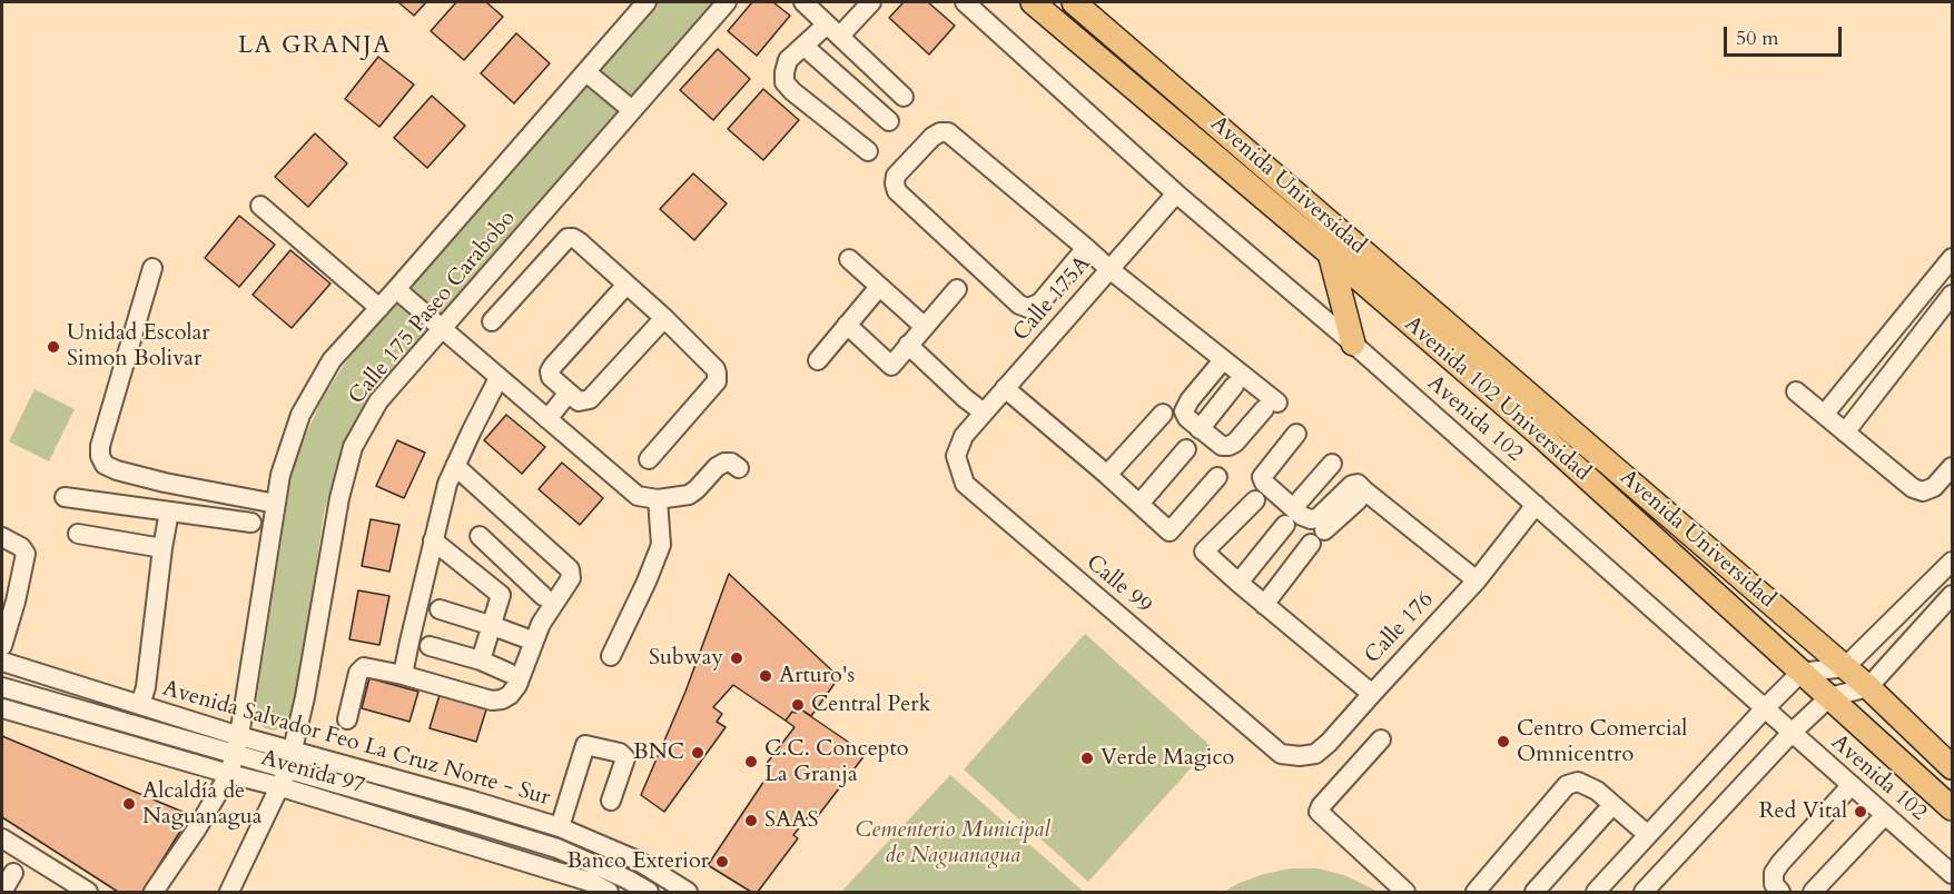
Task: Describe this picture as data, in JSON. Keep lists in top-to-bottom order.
{
  "streets": {
    "main road": ["Avenida Universidad", "Avenida 102 Universidad"],
    "street": [
      "Calle 175A",
      "Calle 175 Paseo Carabobo",
      "Avenida 102",
      "Calle 99",
      "Calle 176",
      "Avenida Salvador Feo La Cruz Norte - Sur",
      "Avenida 97"
    ]
  },
  "crossings": [
    ["Calle 175A", "Avenida 102"],
    ["Calle 175A", "Calle 99"],
    ["Calle 175 Paseo Carabobo", "Avenida Salvador Feo La Cruz Norte - Sur"],
    ["Calle 175 Paseo Carabobo", "Avenida 97"],
    ["Avenida 102", "Calle 176"],
    ["Calle 99", "Calle 176"]
  ],
  "districts": ["LA GRANJA"],
  "parks": ["Cementerio Municipal de Naguanagua"],
  "places": [
    "Unidad Escolar Simon Bolivar",
    "Subway",
    "Arturo's",
    "Central Perk",
    "Centro Comercial Omnicentro",
    "BNC",
    "Verde Magico",
    "C.C. Concepto La Granja",
    "Alcaldía de Naguanagua",
    "Red Vital",
    "SAAS",
    "Banco Exterior"
  ],
  "scale_bar": "50 m"
}
